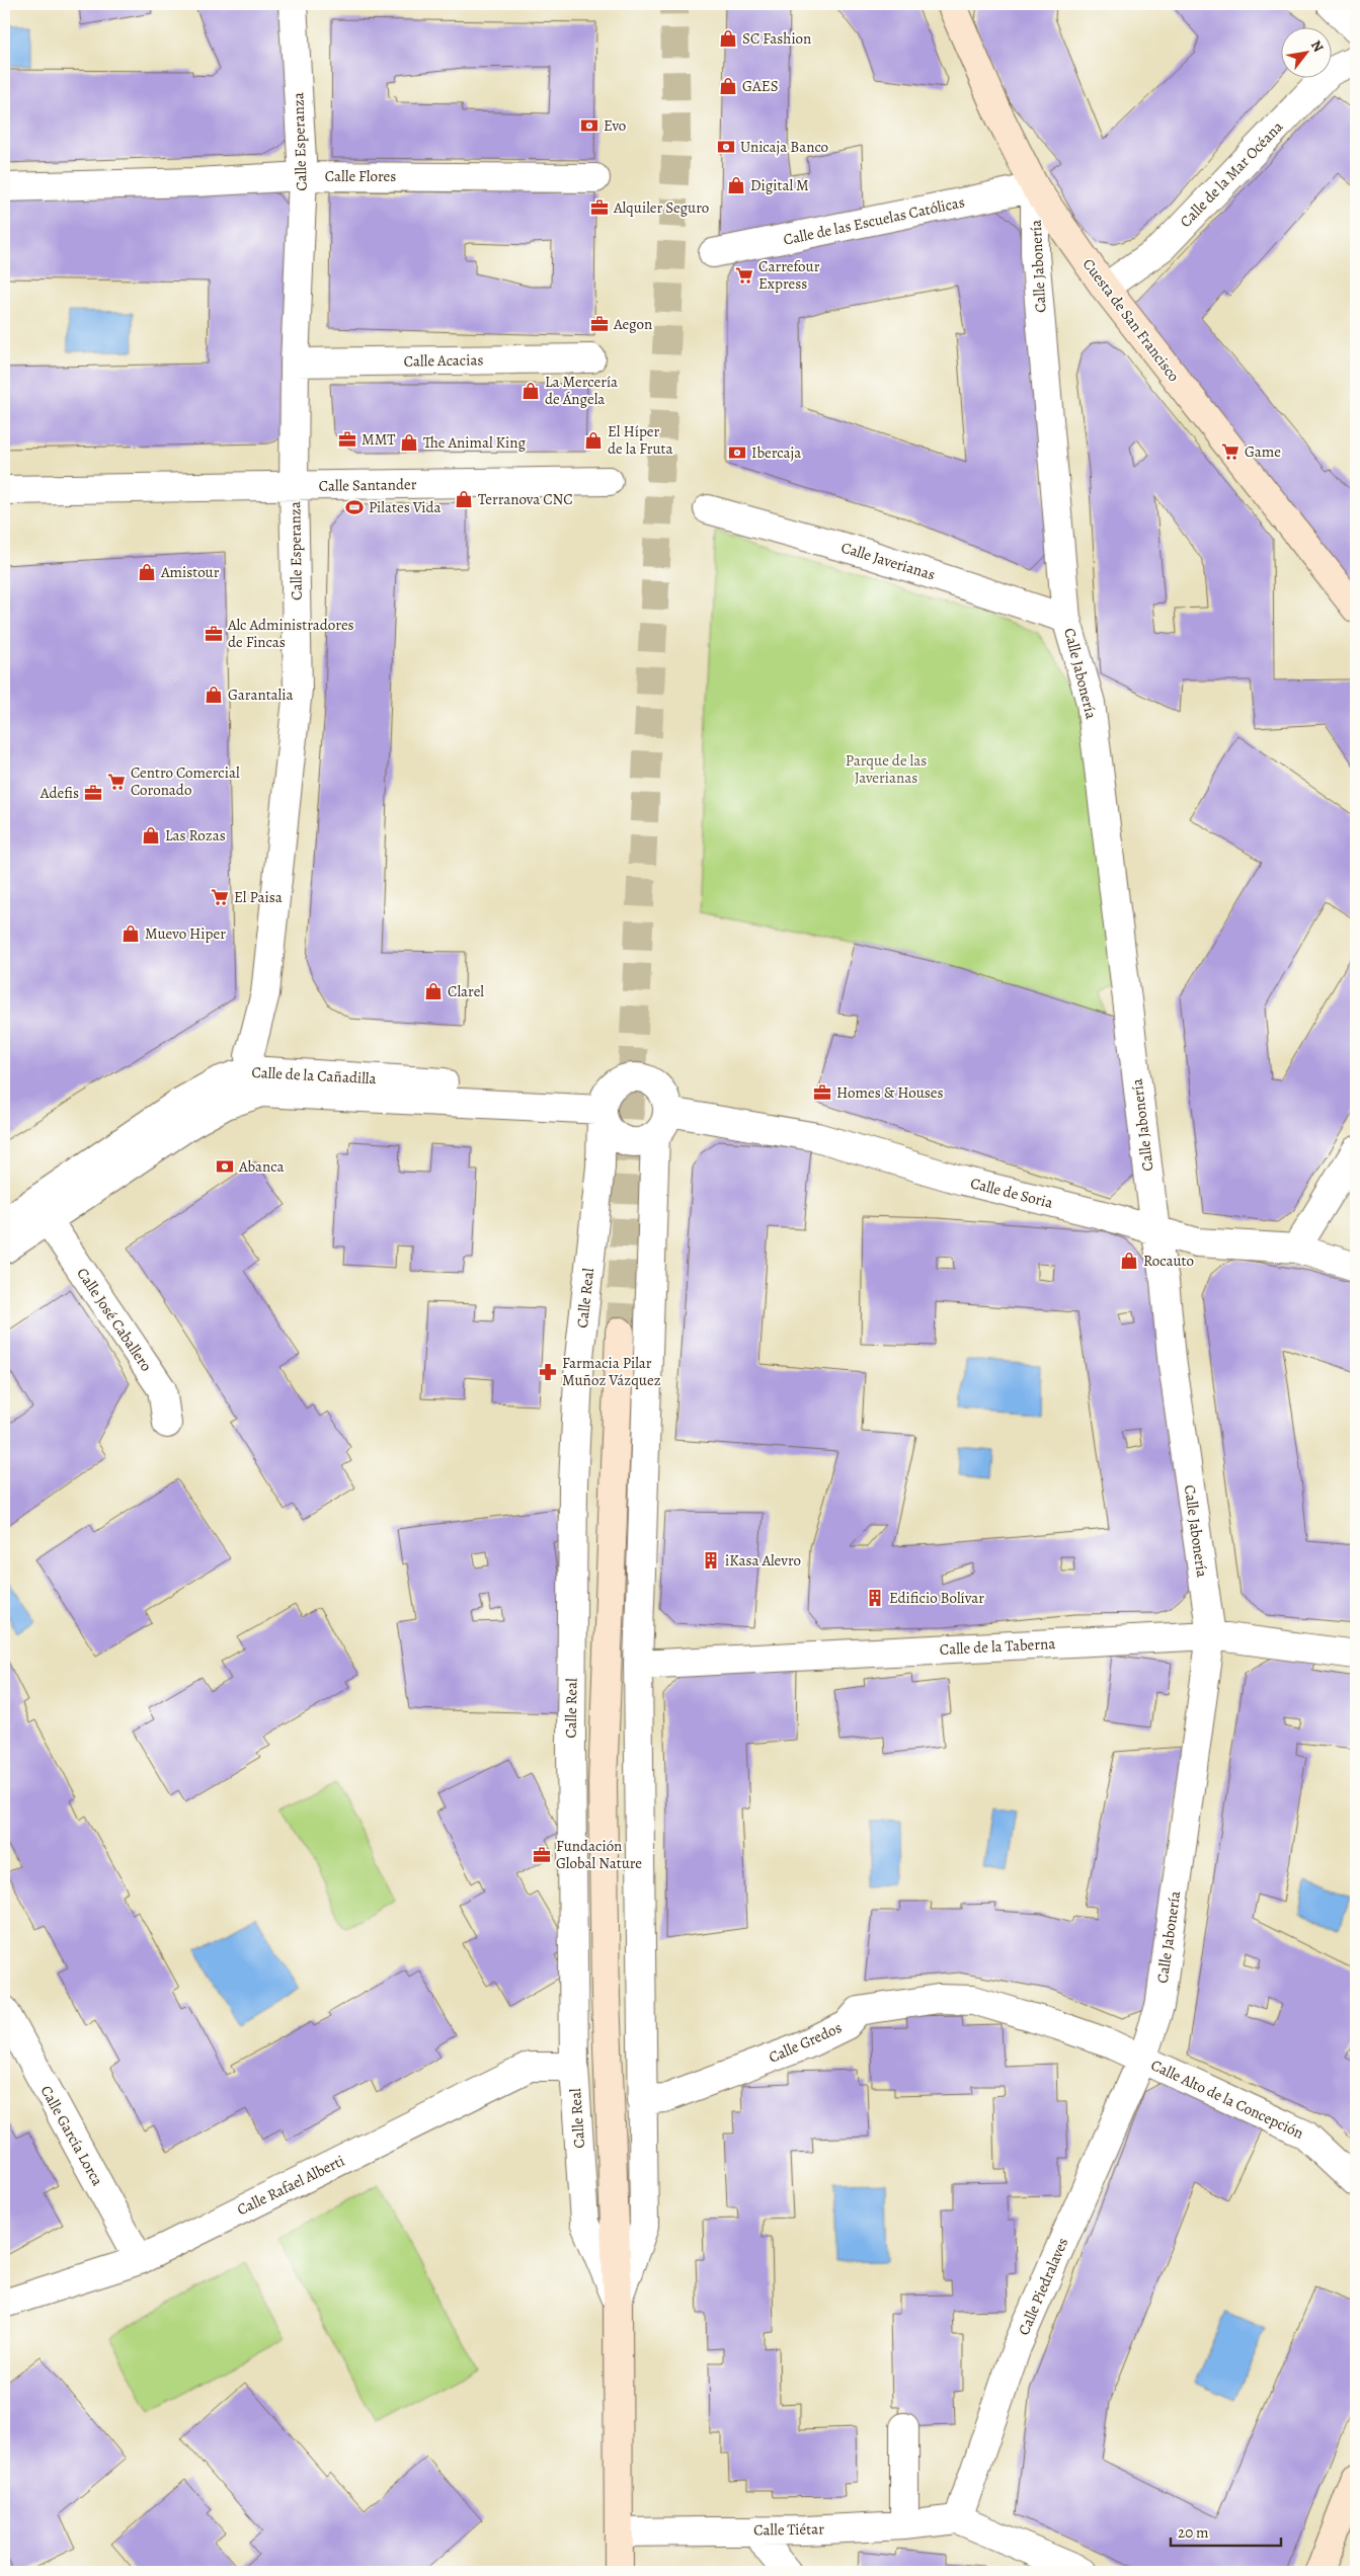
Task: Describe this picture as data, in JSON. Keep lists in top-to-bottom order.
{
  "streets": {
    "street": [
      "Calle Esperanza",
      "Calle de la Mar Océana",
      "Calle Flores",
      "Calle de las Escuelas Católicas",
      "Calle Jabonería",
      "Cuesta de San Francisco",
      "Calle Acacias",
      "Calle Santander",
      "Calle Javerianas",
      "Calle de la Cañadilla",
      "Calle de Soria",
      "Calle Real",
      "Calle José Caballero",
      "Calle de la Taberna",
      "Calle Gredos",
      "Calle Alto de la Concepción",
      "Calle García Lorca",
      "Calle Rafael Alberti",
      "Calle Piedralaves",
      "Calle Tiétar"
    ]
  },
  "crossings": [
    ["Calle Esperanza", "Calle Flores"],
    ["Calle Esperanza", "Calle Acacias"],
    ["Calle Esperanza", "Calle Santander"],
    ["Calle Esperanza", "Calle de la Cañadilla"],
    ["Calle de la Mar Océana", "Cuesta de San Francisco"],
    ["Calle de las Escuelas Católicas", "Calle Jabonería"],
    ["Calle de las Escuelas Católicas", "Cuesta de San Francisco"],
    ["Calle Jabonería", "Cuesta de San Francisco"],
    ["Calle Jabonería", "Calle Javerianas"],
    ["Calle Jabonería", "Calle de Soria"],
    ["Calle Jabonería", "Calle de la Taberna"],
    ["Calle Jabonería", "Calle Gredos"],
    ["Calle Jabonería", "Calle Alto de la Concepción"],
    ["Calle Jabonería", "Calle Piedralaves"],
    ["Calle de la Cañadilla", "Calle de Soria"],
    ["Calle de la Cañadilla", "Calle Real"],
    ["Calle de la Cañadilla", "Calle José Caballero"],
    ["Calle de Soria", "Calle Real"],
    ["Calle Real", "Calle de la Taberna"],
    ["Calle Real", "Calle Gredos"],
    ["Calle Real", "Calle Rafael Alberti"],
    ["Calle Real", "Calle Tiétar"],
    ["Calle Gredos", "Calle Alto de la Concepción"],
    ["Calle Gredos", "Calle Piedralaves"],
    ["Calle Alto de la Concepción", "Calle Piedralaves"],
    ["Calle García Lorca", "Calle Rafael Alberti"],
    ["Calle Piedralaves", "Calle Tiétar"]
  ],
  "parks": ["Parque de las Javerianas"],
  "places": {
    "shop": [
      "SC Fashion",
      "GAES",
      "Digital M",
      "La Mercería de Ángela",
      "El Híper de la Fruta",
      "The Animal King",
      "Terranova CNC",
      "Amistour",
      "Garantalia",
      "Las Rozas",
      "Muevo Hiper",
      "Clarel",
      "Rocauto"
    ],
    "bank": [
      "Evo",
      "Unicaja Banco",
      "Ibercaja",
      "Abanca"
    ],
    "office": [
      "Alquiler Seguro",
      "Aegon",
      "MMT",
      "Alc Administradores de Fincas",
      "Adefis",
      "Homes & Houses",
      "Fundación Global Nature"
    ],
    "supermarket": [
      "Carrefour Express",
      "Game",
      "Centro Comercial Coronado",
      "El Paisa"
    ],
    "sports": ["Pilates Vida"],
    "pharmacy": ["Farmacia Pilar Muñoz Vázquez"],
    "building": ["iKasa Alevro", "Edificio Bolívar"]
  },
  "scale_bar": "20 m",
  "north": "top right"
}
